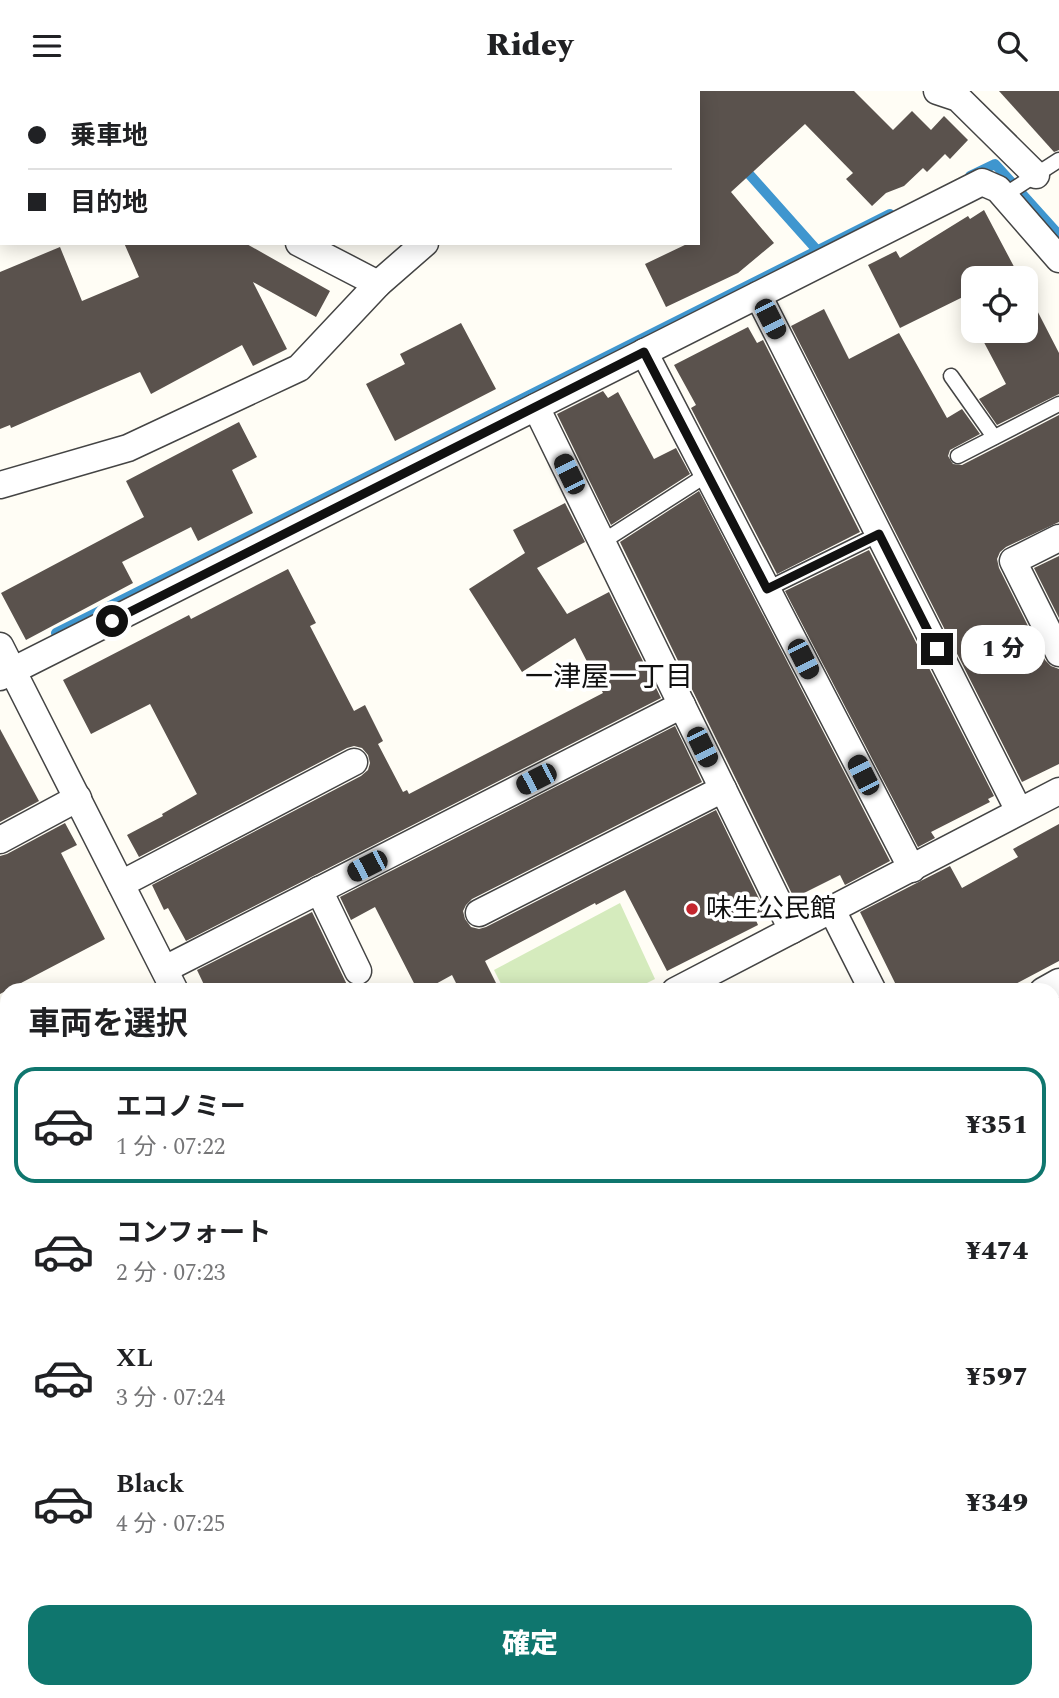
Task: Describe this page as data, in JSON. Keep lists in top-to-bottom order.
{
  "districts": ["一津屋一丁目"],
  "places": ["味生公民館"],
  "page": {
    "header": "Ridey",
    "banner": ["乗車地", "目的地"],
    "bubble": "1 分",
    "heading": "車両を選択",
    "list": [
      {
        "name": "エコノミー",
        "note": "1 分 · 07:22",
        "value": "¥351"
      },
      {
        "name": "コンフォート",
        "note": "2 分 · 07:23",
        "value": "¥474"
      },
      {
        "name": "XL",
        "note": "3 分 · 07:24",
        "value": "¥597"
      },
      {
        "name": "Black",
        "note": "4 分 · 07:25",
        "value": "¥349"
      }
    ],
    "buttons": "確定"
  }
}
